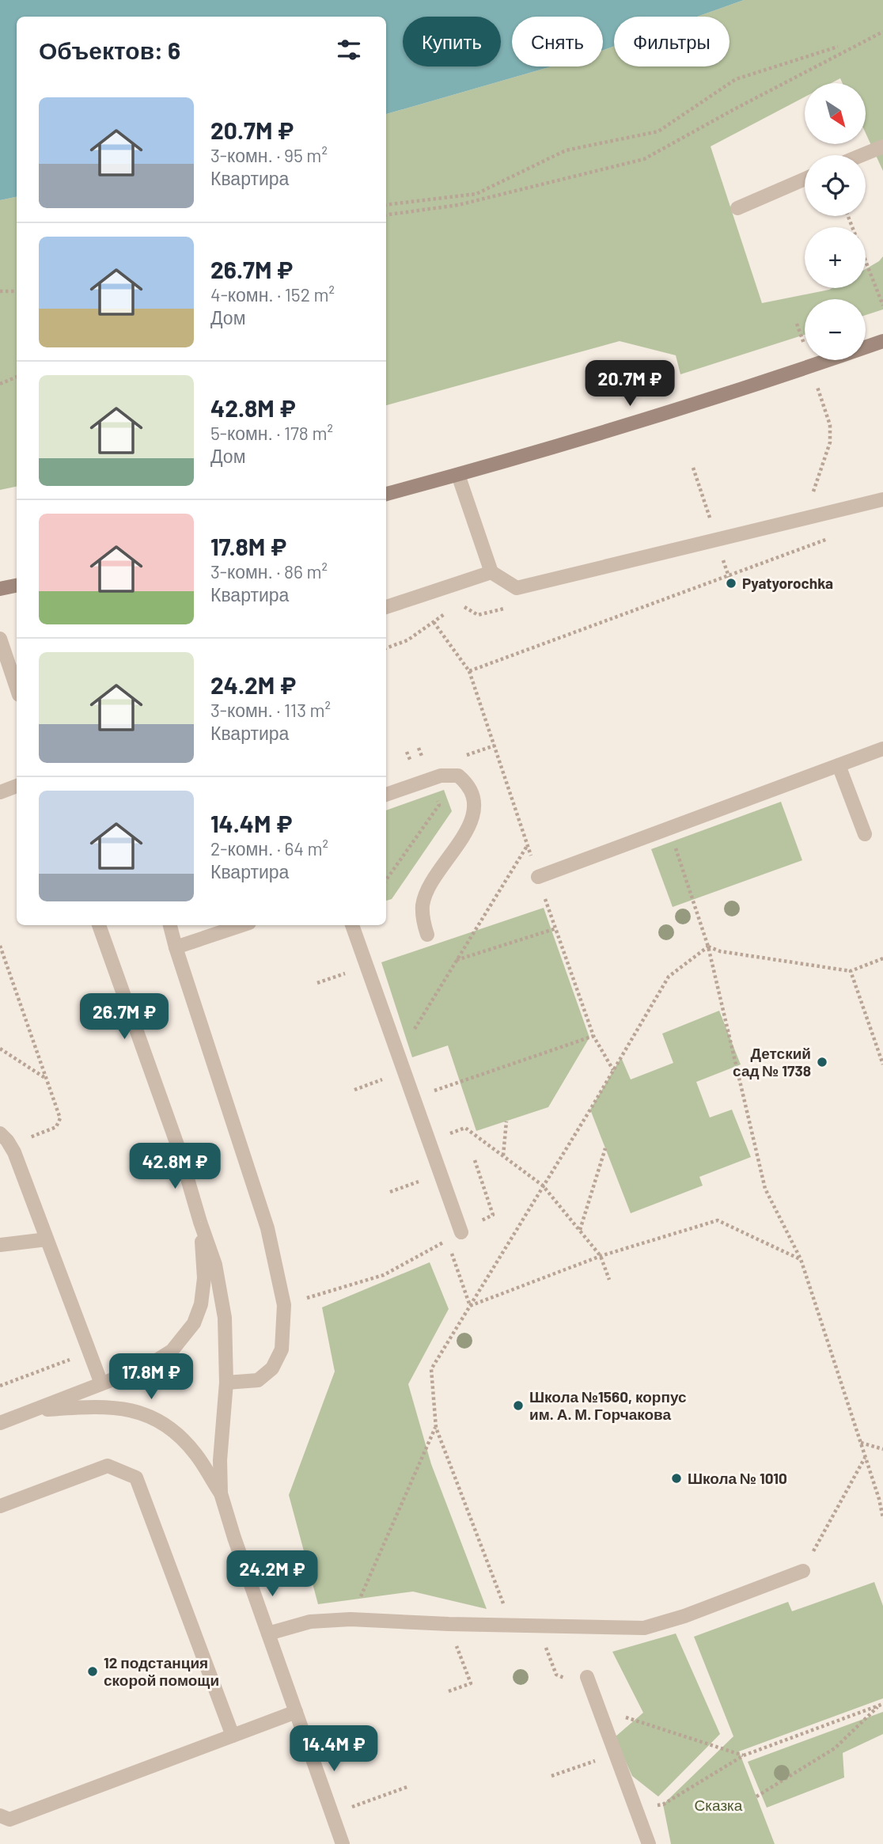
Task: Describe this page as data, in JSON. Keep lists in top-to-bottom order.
{
  "parks": ["Сказка"],
  "places": [
    "Pyatyorochka",
    "Детский сад № 1738",
    "Школа №1560, корпус им. А. М. Горчакова",
    "Школа № 1010",
    "12 подстанция скорой помощи"
  ],
  "north": "bottom right",
  "page": {
    "chip": ["Купить", "Снять", "Фильтры"],
    "heading": "Объектов: 6",
    "map_buttons": ["+", "−"],
    "list": [
      {
        "name": "20.7M ₽",
        "note": "3-комн. · 95 m² · Квартира"
      },
      {
        "name": "26.7M ₽",
        "note": "4-комн. · 152 m² · Дом"
      },
      {
        "name": "42.8M ₽",
        "note": "5-комн. · 178 m² · Дом"
      },
      {
        "name": "17.8M ₽",
        "note": "3-комн. · 86 m² · Квартира"
      },
      {
        "name": "24.2M ₽",
        "note": "3-комн. · 113 m² · Квартира"
      },
      {
        "name": "14.4M ₽",
        "note": "2-комн. · 64 m² · Квартира"
      }
    ],
    "price": [
      "20.7M ₽",
      "26.7M ₽",
      "42.8M ₽",
      "17.8M ₽",
      "24.2M ₽",
      "14.4M ₽"
    ]
  }
}
